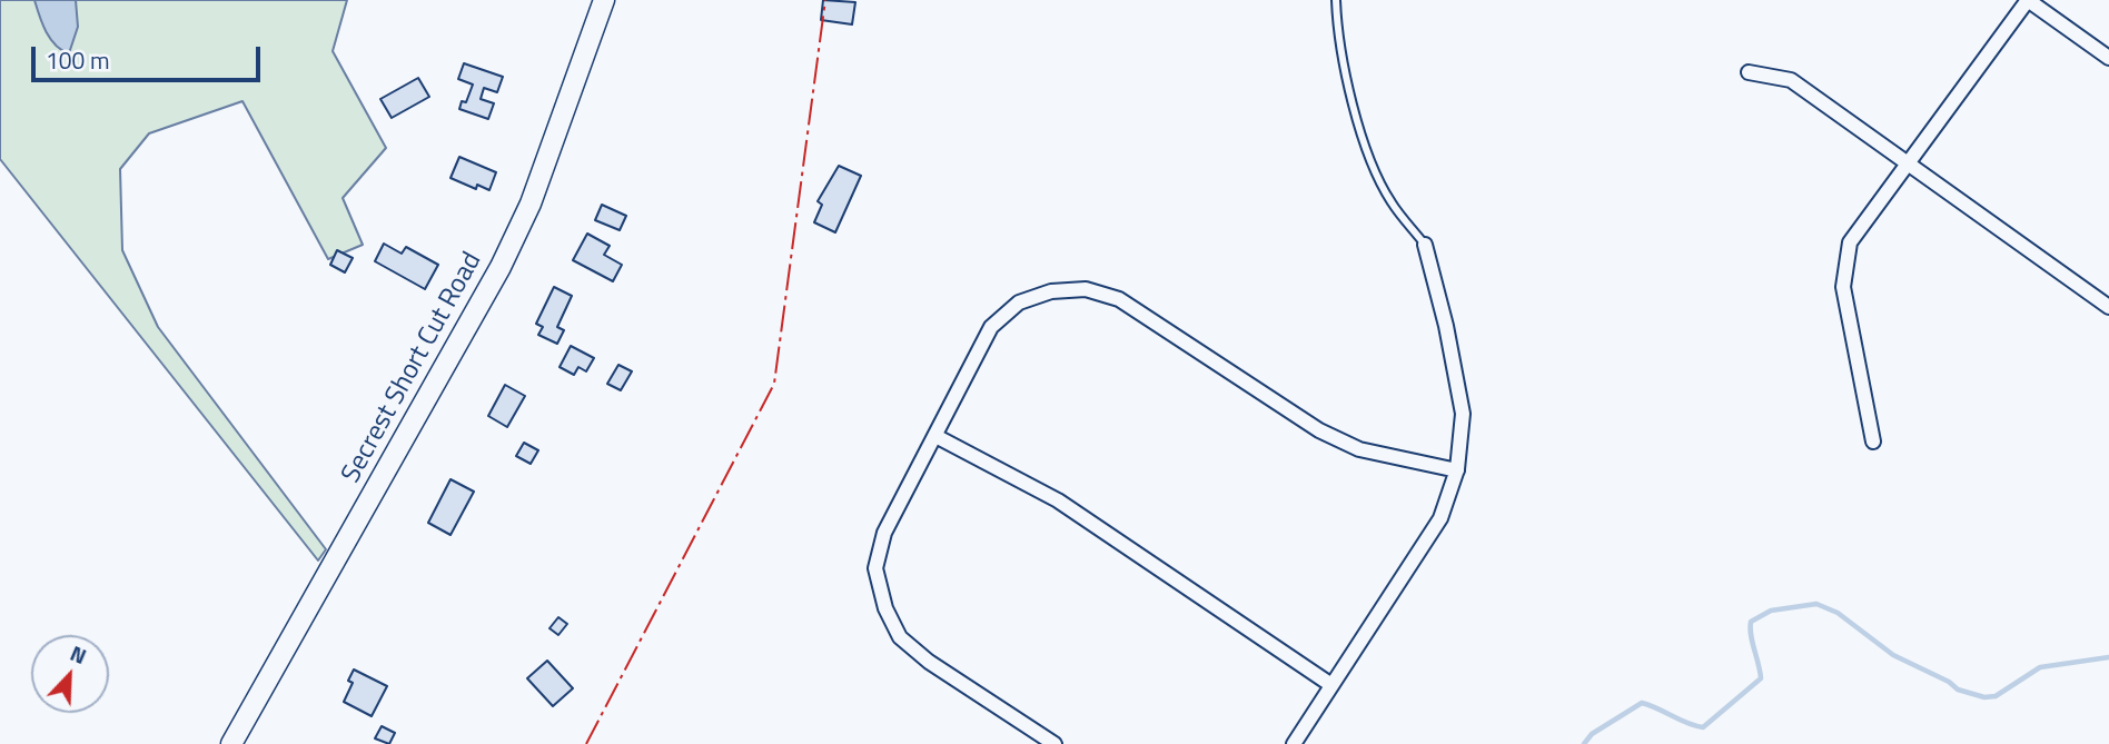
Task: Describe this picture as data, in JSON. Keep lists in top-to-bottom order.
{
  "streets": {
    "main road": ["Secrest Short Cut Road"]
  },
  "scale_bar": "100 m",
  "north": "top right"
}
